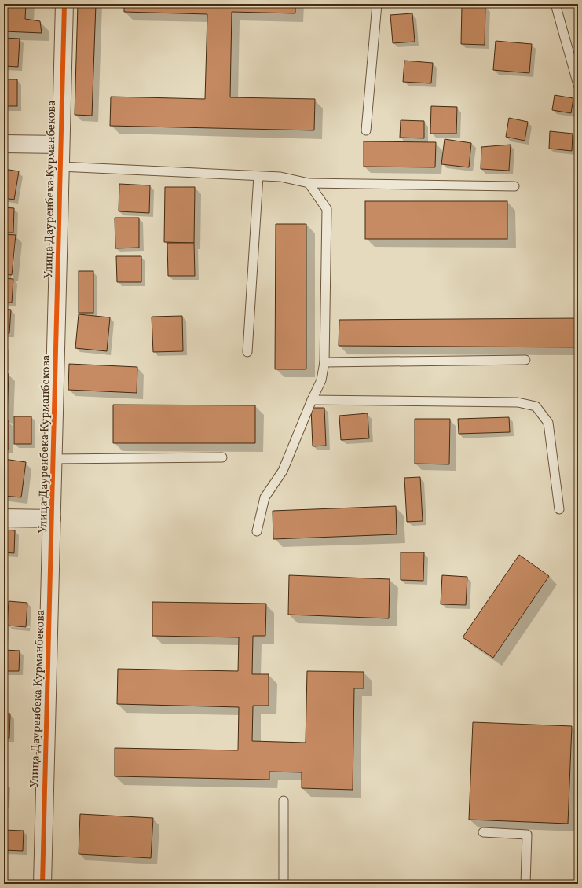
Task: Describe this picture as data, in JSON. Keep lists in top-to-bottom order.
{
  "streets": {
    "street": ["Улица Дауренбека Курманбекова"]
  }
}
